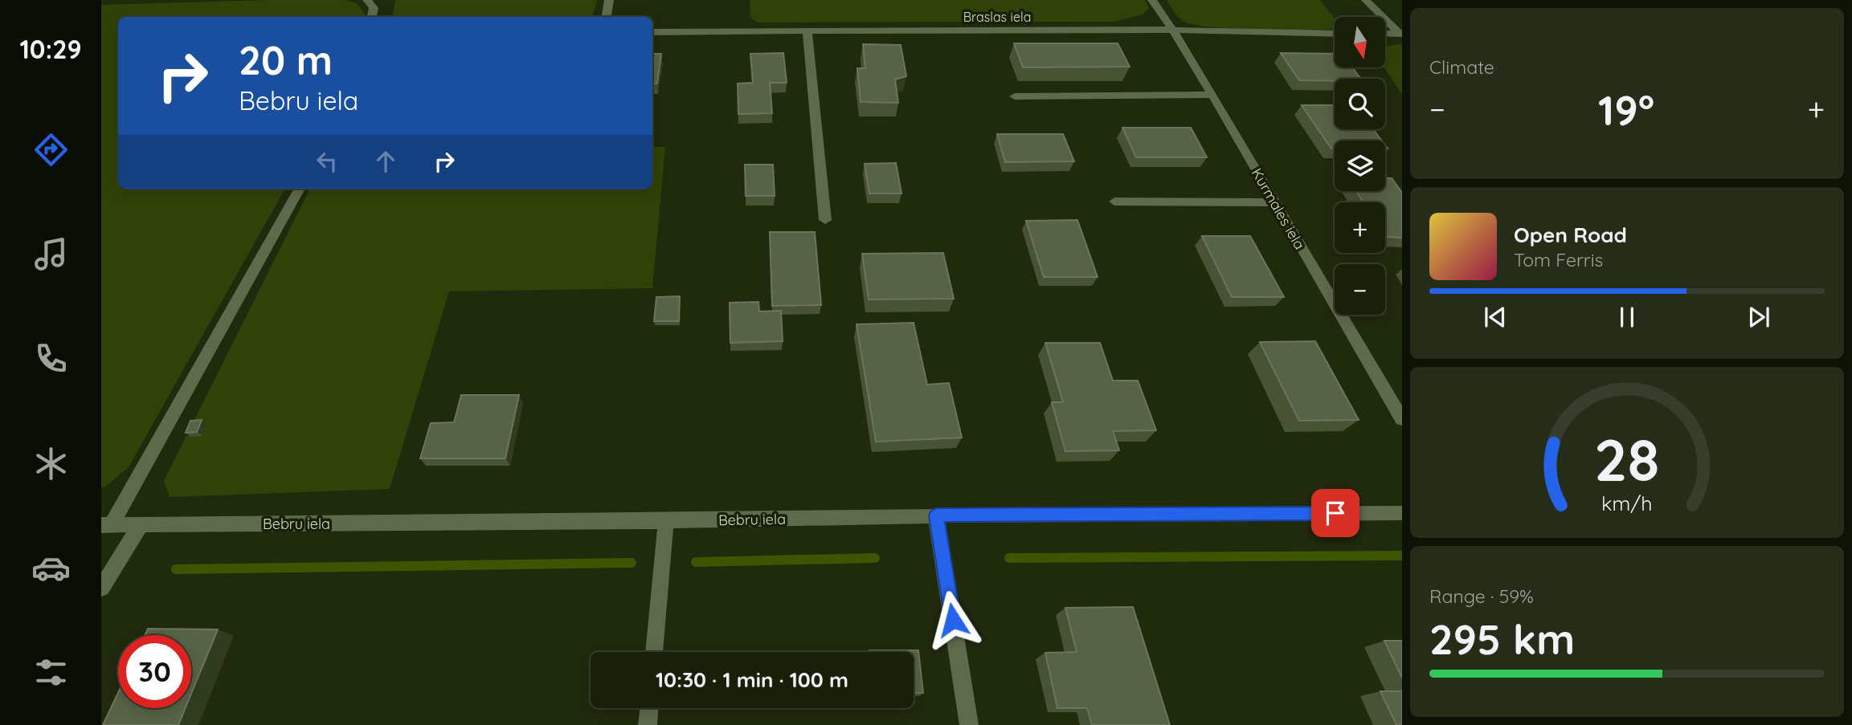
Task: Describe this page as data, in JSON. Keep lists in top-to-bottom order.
{
  "streets": {
    "street": ["Braslas iela", "Kurmales iela", "Bebru iela"]
  },
  "crossings": [
    ["Braslas iela", "Kurmales iela"]
  ],
  "north": "bottom",
  "page": {
    "tabs": "10:29",
    "tile": [
      "Climate",
      ["Range · 59%", "295 km"]
    ],
    "map_buttons": ["+", "−"],
    "turn": ["20 m", "Bebru iela"],
    "heat": ["−", "19°", "+"],
    "song": ["Open Road", "Tom Ferris"],
    "limit": "30",
    "trip": "10:30 · 1 min · 100 m",
    "gauge": ["28", "km/h"]
  }
}
